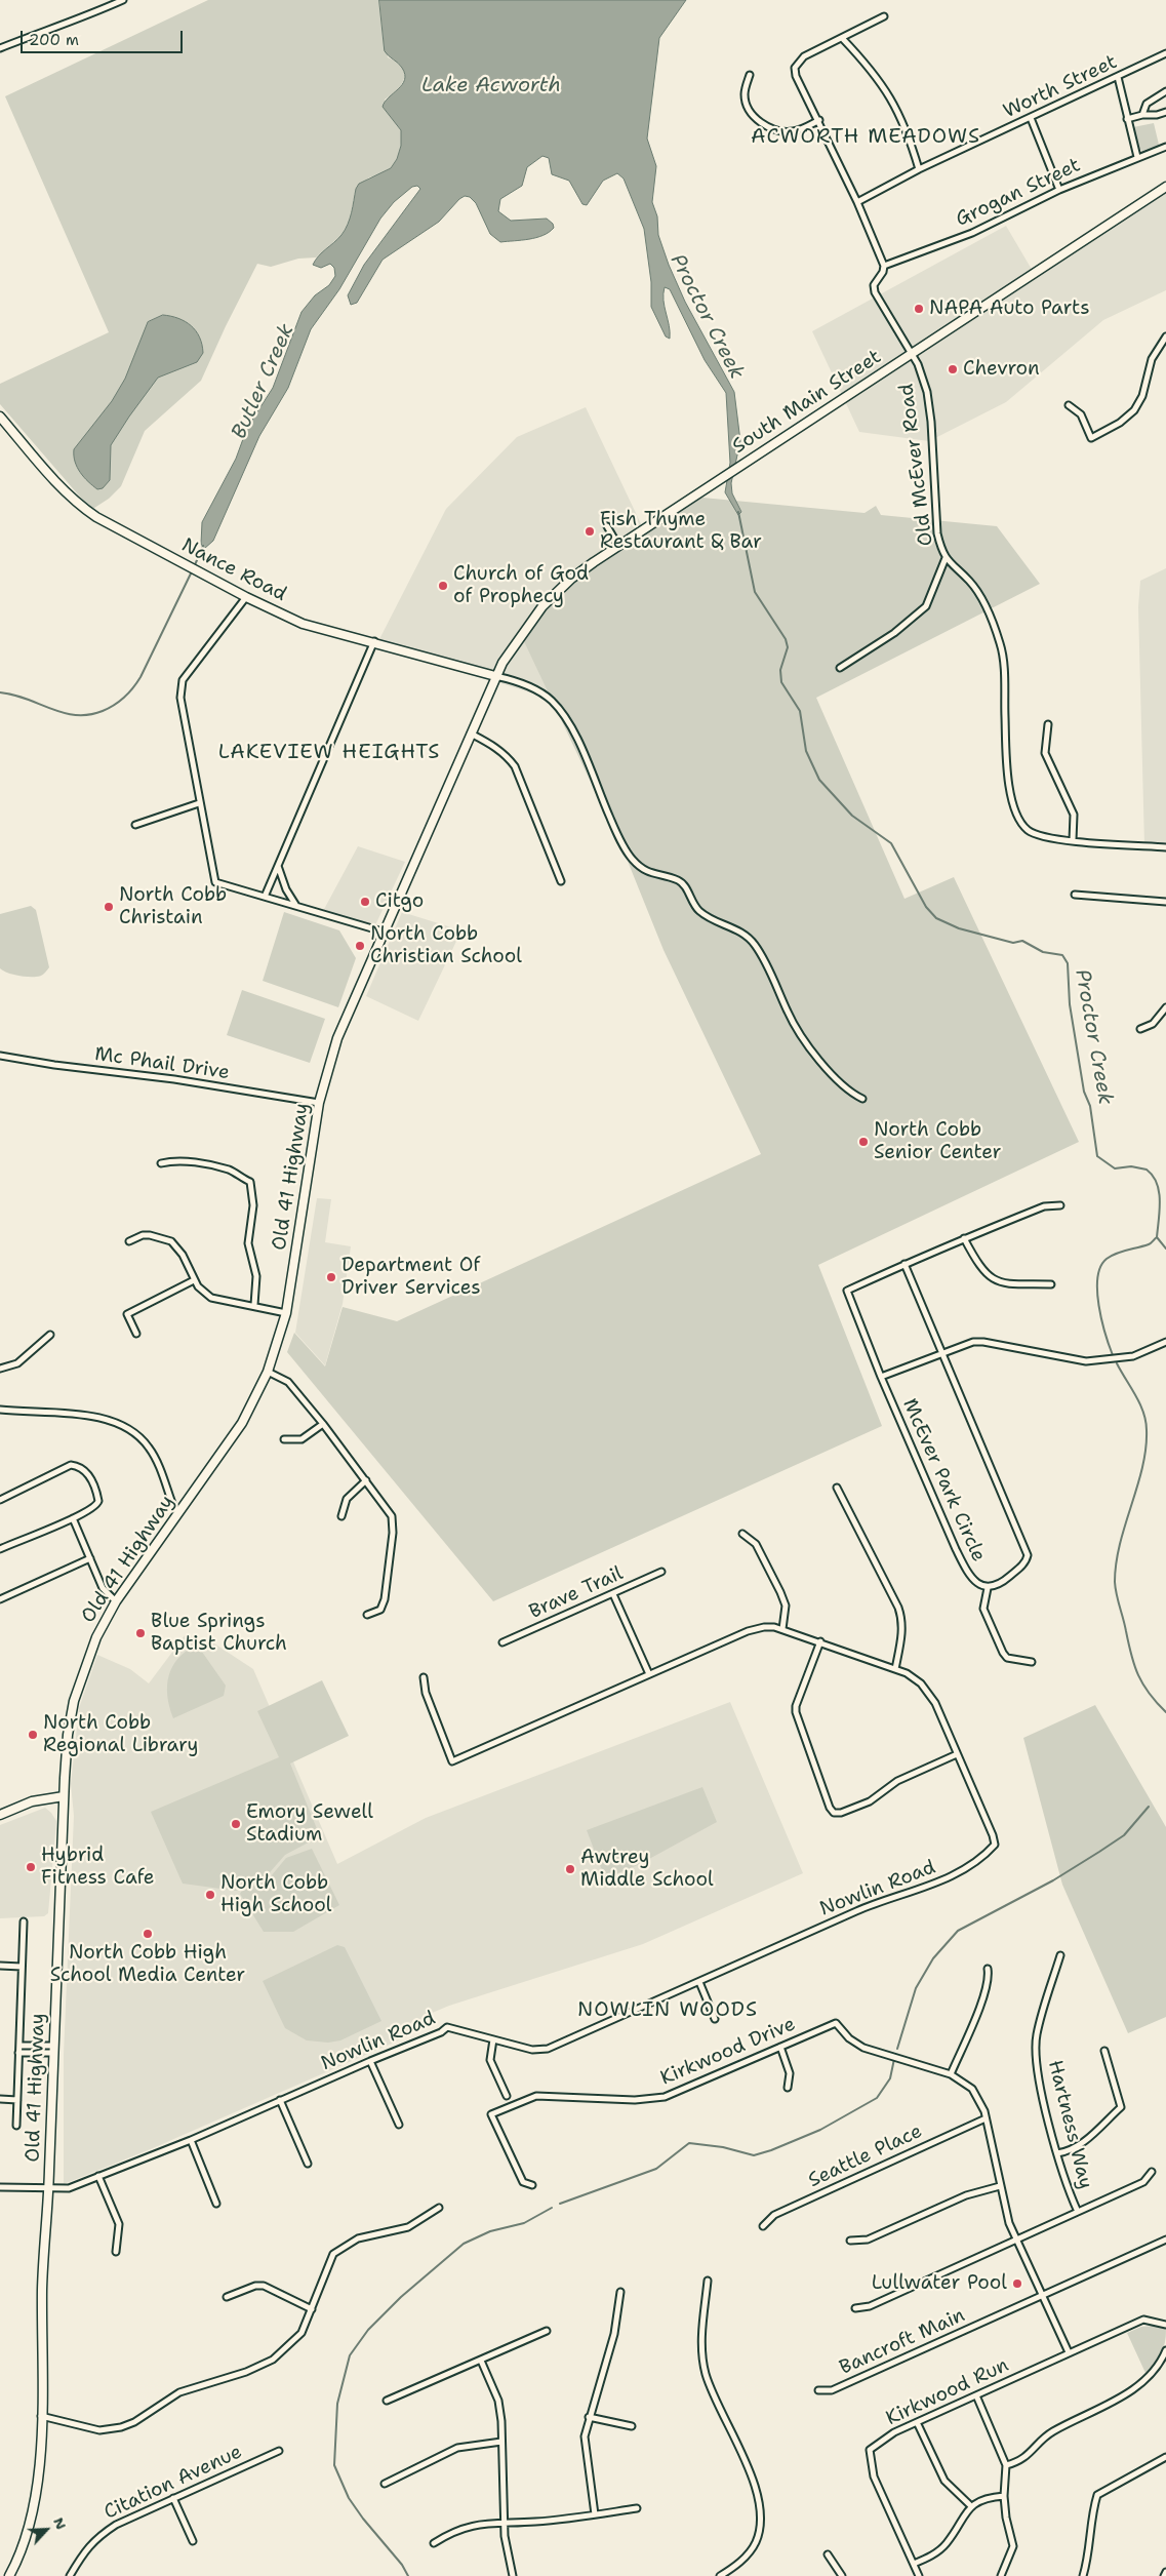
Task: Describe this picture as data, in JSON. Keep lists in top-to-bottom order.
{
  "streets": {
    "main road": ["South Main Street", "Nance Road", "Old 41 Highway"],
    "street": [
      "Worth Street",
      "Grogan Street",
      "Old McEver Road",
      "Mc Phail Drive",
      "McEver Park Circle",
      "Brave Trail",
      "Nowlin Road",
      "Kirkwood Drive",
      "Hartness Way",
      "Seattle Place",
      "Bancroft Main",
      "Kirkwood Run",
      "Citation Avenue"
    ]
  },
  "crossings": [
    ["Grogan Street", "Old McEver Road"],
    ["South Main Street", "Old McEver Road"],
    ["South Main Street", "Nance Road"],
    ["South Main Street", "Old 41 Highway"],
    ["Nance Road", "Old 41 Highway"],
    ["Mc Phail Drive", "Old 41 Highway"],
    ["Old 41 Highway", "Nowlin Road"]
  ],
  "districts": ["ACWORTH MEADOWS", "LAKEVIEW HEIGHTS", "NOWLIN WOODS"],
  "water": ["Lake Acworth", "Proctor Creek", "Butler Creek"],
  "places": [
    "NAPA Auto Parts",
    "Chevron",
    "Fish Thyme Restaurant & Bar",
    "Church of God of Prophecy",
    "Citgo",
    "North Cobb Christain",
    "North Cobb Christian School",
    "North Cobb Senior Center",
    "Department Of Driver Services",
    "Blue Springs Baptist Church",
    "North Cobb Regional Library",
    "Emory Sewell Stadium",
    "Hybrid Fitness Cafe",
    "Awtrey Middle School",
    "North Cobb High School",
    "North Cobb High School Media Center",
    "Lullwater Pool"
  ],
  "scale_bar": "200 m",
  "north": "top right"
}
